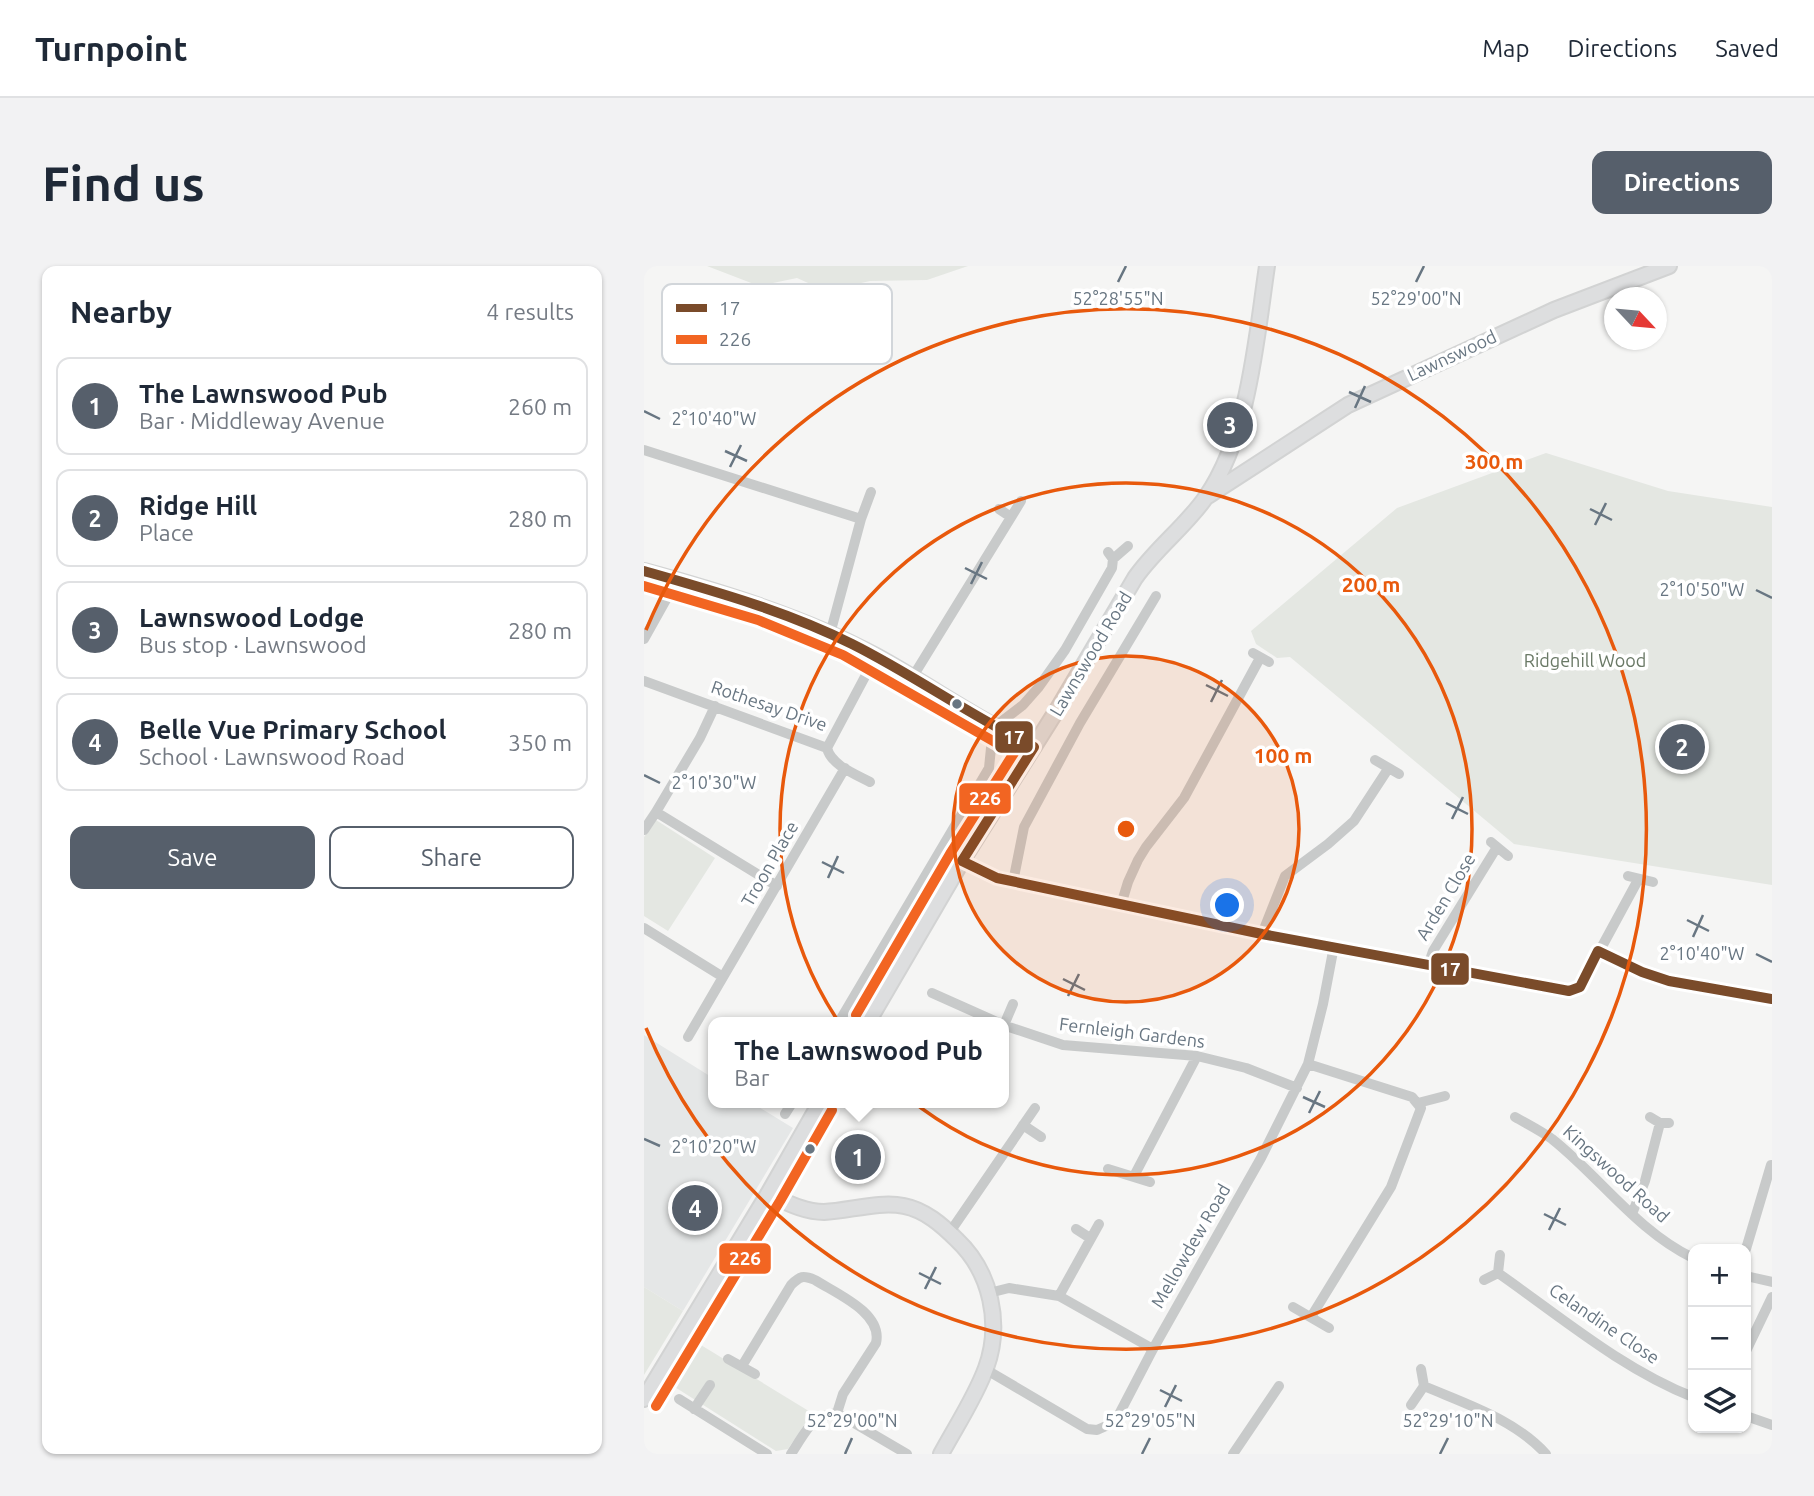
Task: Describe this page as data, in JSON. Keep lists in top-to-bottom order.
{
  "streets": {
    "street": [
      "Lawnswood",
      "Lawnswood Road",
      "Rothesay Drive",
      "Troon Place",
      "Arden Close",
      "Fernleigh Gardens",
      "Kingswood Road",
      "Mellowdew Road",
      "Celandine Close"
    ]
  },
  "crossings": [
    ["Lawnswood", "Lawnswood Road"],
    ["Fernleigh Gardens", "Mellowdew Road"]
  ],
  "parks": ["Ridgehill Wood"],
  "lines": ["transit line 17", "transit line 226"],
  "legend": ["17", "226"],
  "north": "bottom right",
  "page": {
    "header": "Turnpoint",
    "nav": ["Map", "Directions", "Saved"],
    "buttons": [
      "Directions",
      ["Save", "Share"]
    ],
    "title": "Find us",
    "heading": ["Nearby", "4 results"],
    "list": [
      {
        "mark": "1",
        "name": "The Lawnswood Pub",
        "note": "Bar · Middleway Avenue",
        "value": "260 m"
      },
      {
        "mark": "2",
        "name": "Ridge Hill",
        "note": "Place",
        "value": "280 m"
      },
      {
        "mark": "3",
        "name": "Lawnswood Lodge",
        "note": "Bus stop · Lawnswood",
        "value": "280 m"
      },
      {
        "mark": "4",
        "name": "Belle Vue Primary School",
        "note": "School · Lawnswood Road",
        "value": "350 m"
      }
    ],
    "pins": [
      "3",
      "2",
      "1",
      "4"
    ],
    "popup": ["The Lawnswood Pub", "Bar"],
    "map_buttons": ["+", "−"]
  },
  "coordinates": [
    "52°28'55\"N",
    "52°29'00\"N",
    "2°10'40\"W",
    "2°10'50\"W",
    "2°10'30\"W",
    "2°10'20\"W",
    "52°29'05\"N",
    "52°29'10\"N"
  ],
  "rings": ["300 m", "200 m", "100 m"]
}
